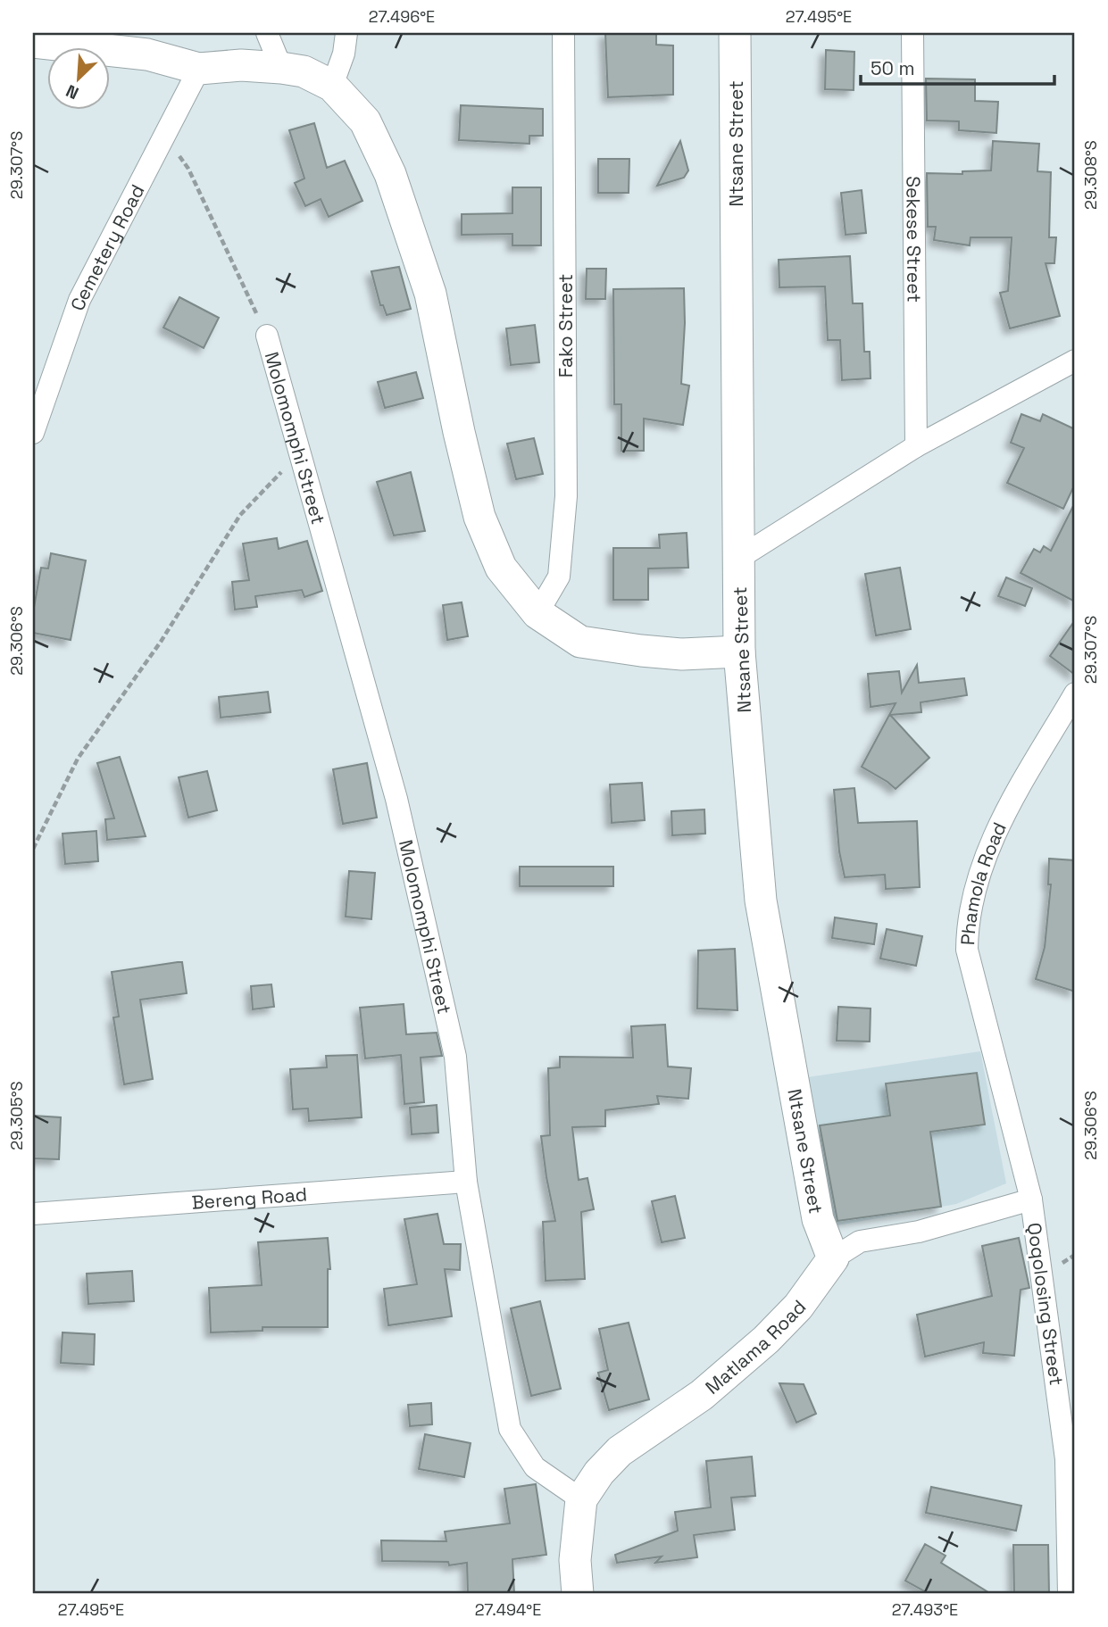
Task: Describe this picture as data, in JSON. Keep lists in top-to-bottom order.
{
  "streets": {
    "street": [
      "Ntsane Street",
      "Sekese Street",
      "Cemetery Road",
      "Fako Street",
      "Molomomphi Street",
      "Phamola Road",
      "Bereng Road",
      "Qoqolosing Street",
      "Matlama Road"
    ]
  },
  "crossings": [
    ["Ntsane Street", "Matlama Road"],
    ["Molomomphi Street", "Bereng Road"],
    ["Molomomphi Street", "Matlama Road"],
    ["Phamola Road", "Qoqolosing Street"],
    ["Phamola Road", "Matlama Road"],
    ["Qoqolosing Street", "Matlama Road"]
  ],
  "scale_bar": "50 m",
  "north": "bottom left",
  "coordinates": [
    "27.496°E",
    "27.495°E",
    "29.307°S",
    "29.308°S",
    "29.306°S",
    "29.305°S",
    "27.494°E",
    "27.493°E"
  ]
}
